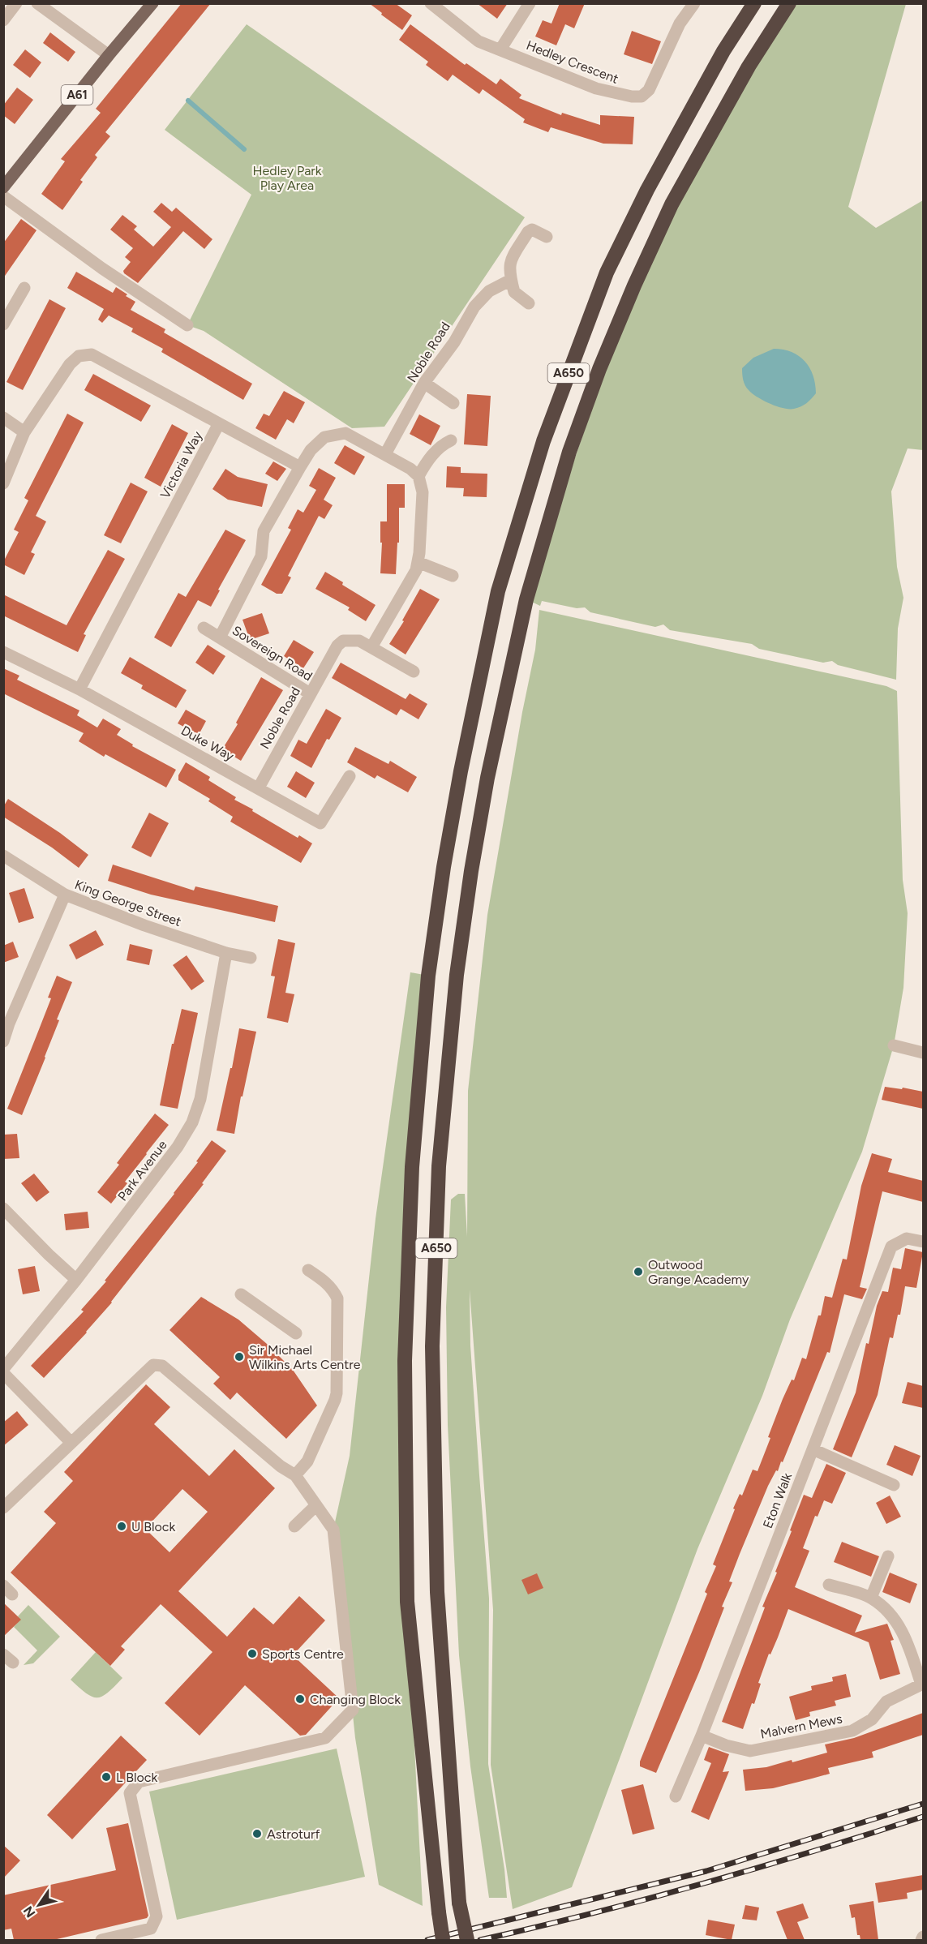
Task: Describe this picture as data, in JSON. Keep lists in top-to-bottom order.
{
  "streets": {
    "highway": ["A650"],
    "main road": ["A61"],
    "street": [
      "Hedley Crescent",
      "Noble Road",
      "Victoria Way",
      "Sovereign Road",
      "Duke Way",
      "King George Street",
      "Park Avenue",
      "Eton Walk",
      "Malvern Mews"
    ]
  },
  "crossings": [
    ["Noble Road", "Sovereign Road"],
    ["Noble Road", "Duke Way"],
    ["Victoria Way", "Duke Way"],
    ["King George Street", "Park Avenue"],
    ["Eton Walk", "Malvern Mews"]
  ],
  "parks": ["Hedley Park Play Area"],
  "places": [
    "Outwood Grange Academy",
    "Sir Michael Wilkins Arts Centre",
    "U Block",
    "Sports Centre",
    "Changing Block",
    "L Block",
    "Astroturf"
  ],
  "north": "bottom left"
}
